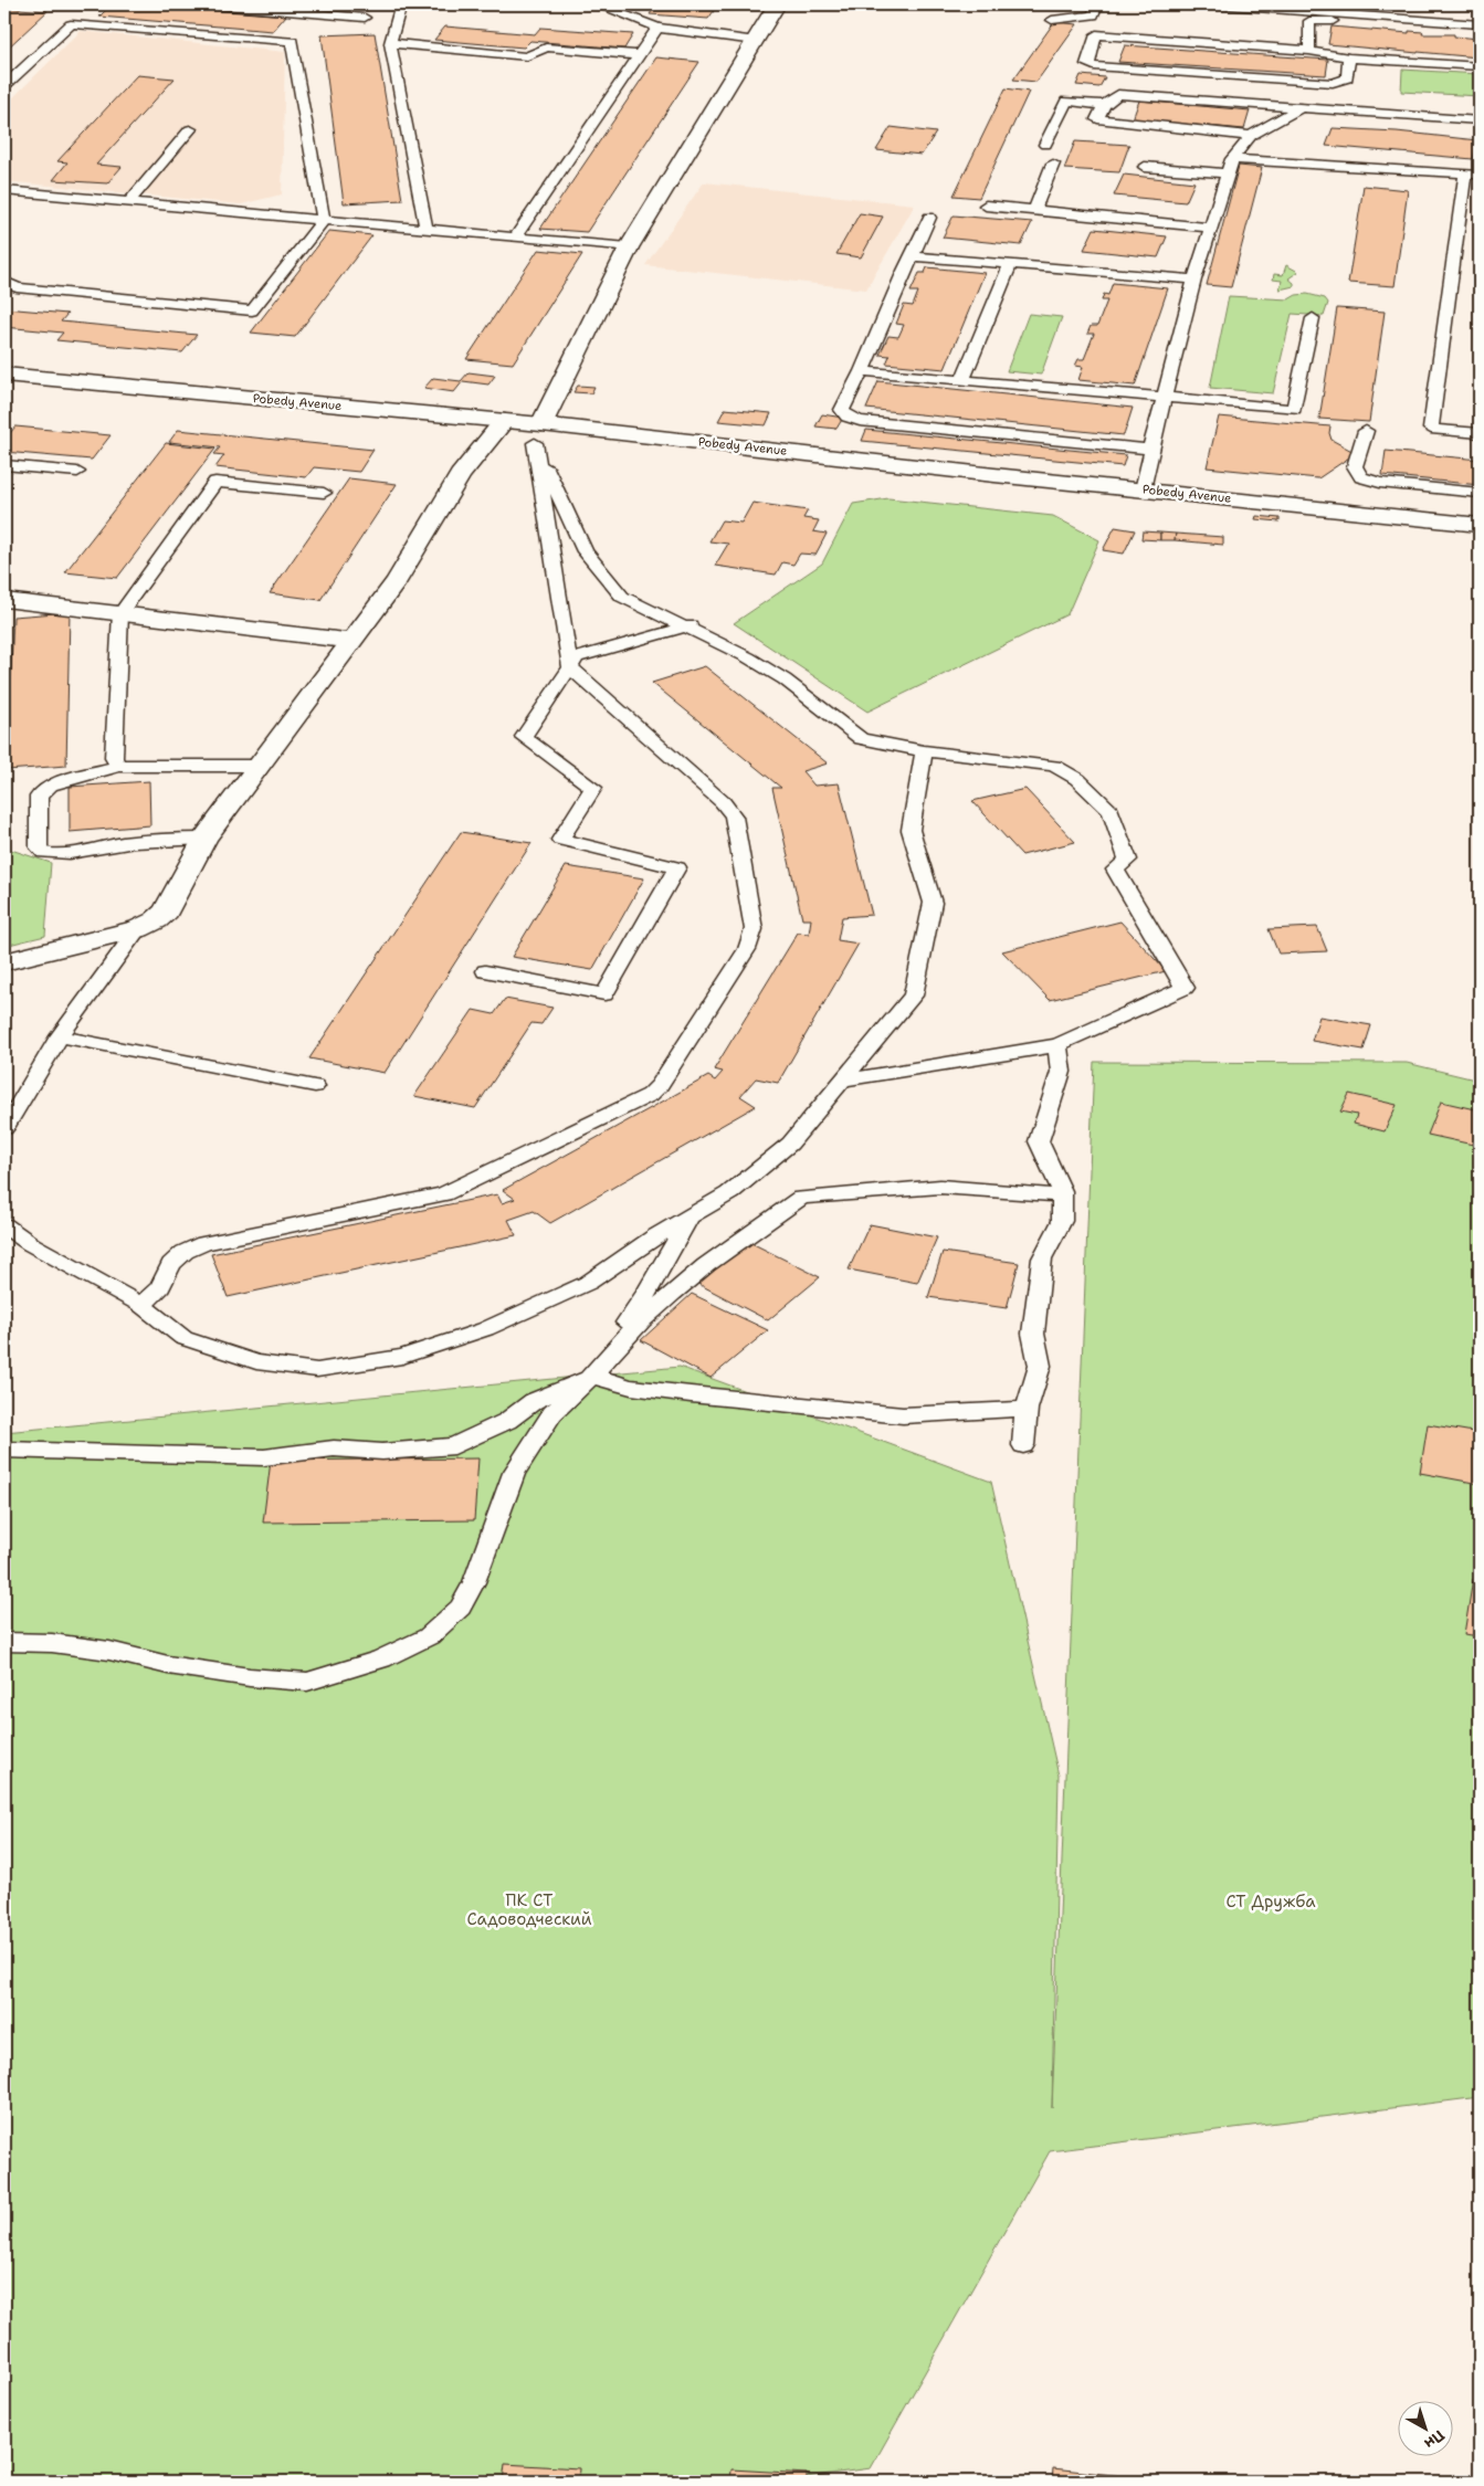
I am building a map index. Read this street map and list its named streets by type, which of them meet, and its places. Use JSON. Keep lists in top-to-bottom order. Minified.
{"streets":{"street":["Pobedy Avenue"]},"parks":["ПК СТ Садоводческий","СТ Дружба"],"north":"bottom right"}
